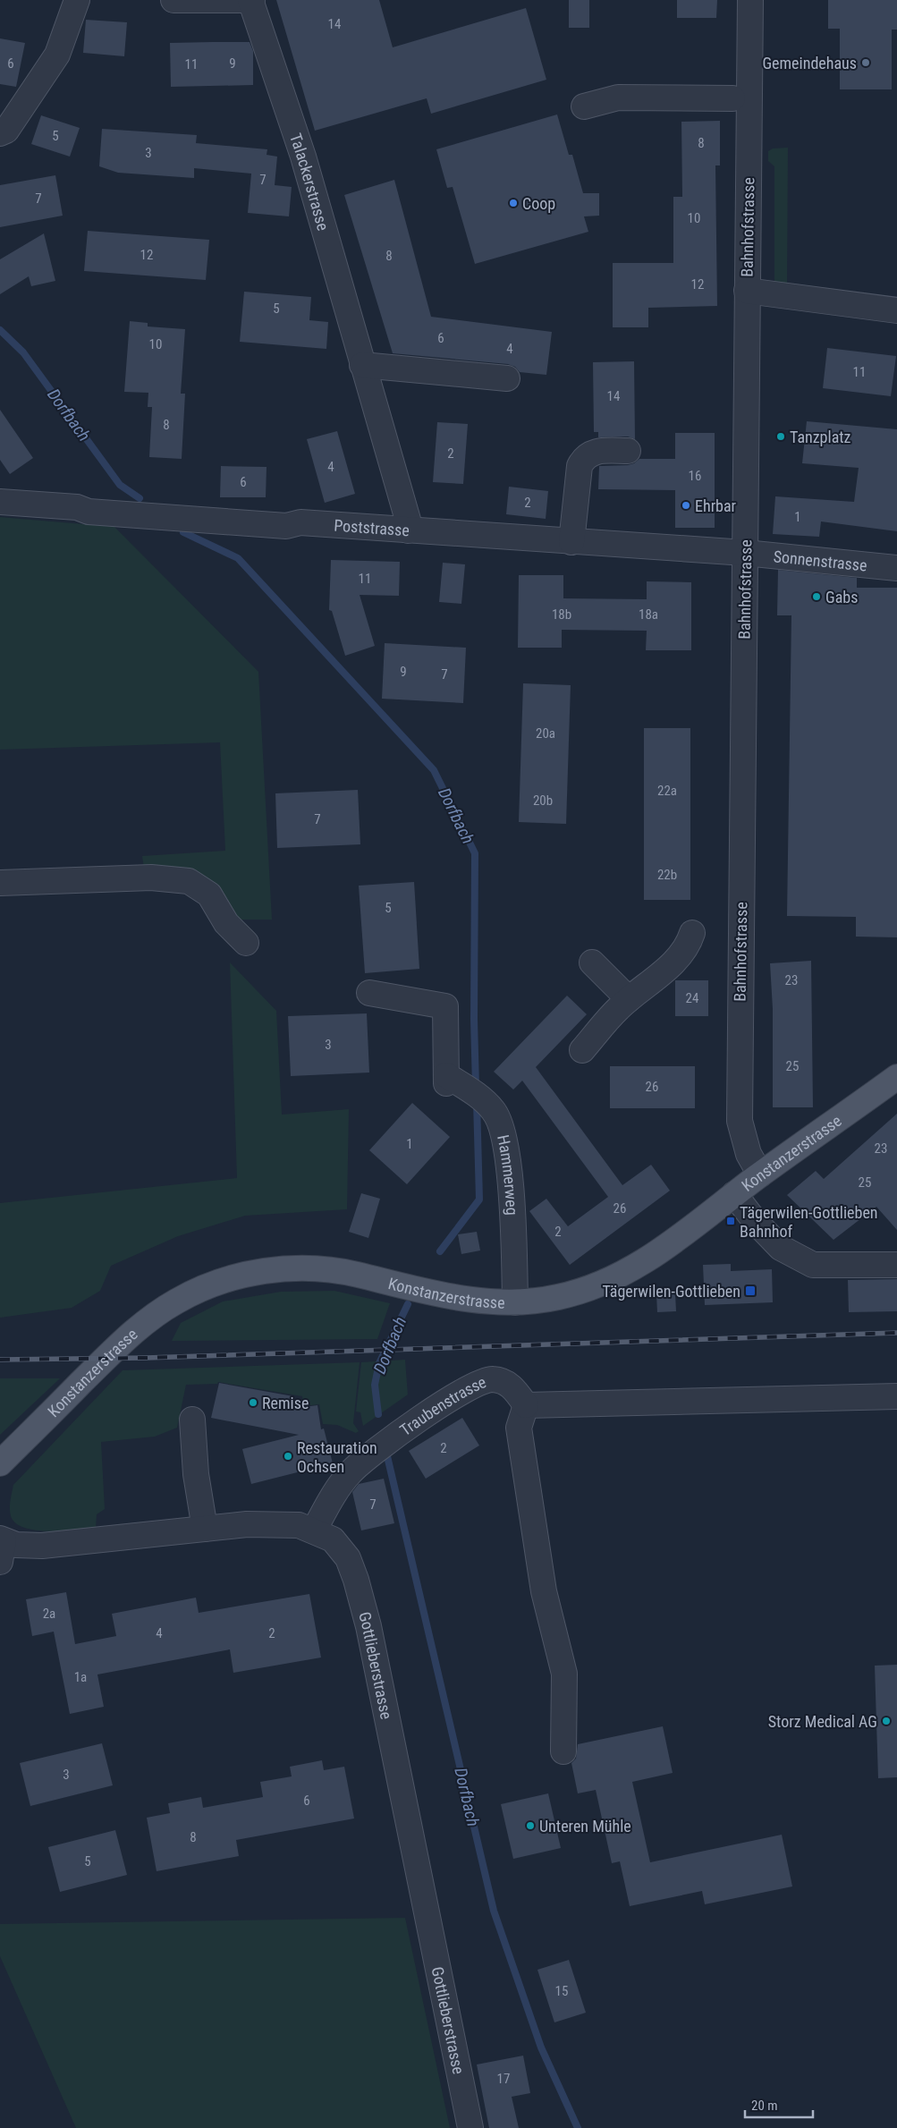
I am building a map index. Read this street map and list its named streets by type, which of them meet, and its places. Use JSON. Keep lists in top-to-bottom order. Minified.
{"streets":{"main road":["Konstanzerstrasse"],"street":["Talackerstrasse","Bahnhofstrasse","Poststrasse","Sonnenstrasse","Hammerweg","Traubenstrasse","Gottlieberstrasse"]},"crossings":[["Talackerstrasse","Poststrasse"],["Bahnhofstrasse","Poststrasse"],["Bahnhofstrasse","Sonnenstrasse"],["Bahnhofstrasse","Konstanzerstrasse"],["Poststrasse","Sonnenstrasse"],["Konstanzerstrasse","Hammerweg"],["Traubenstrasse","Gottlieberstrasse"]],"water":["Dorfbach"],"places":{"other":["Gemeindehaus","Coop","Tanzplatz","Ehrbar","Gabs","Remise","Restauration Ochsen","Storz Medical AG","Unteren Mühle"],"transit":["Tägerwilen-Gottlieben Bahnhof","Tägerwilen-Gottlieben"]},"house_numbers":["14","6","9","11","5","8","3","7","7","10","12","8","12","5","6","10","4","11","14","8","2","4","16","6","2","1","11","18b","18a","9","7","20a","22a","20b","7","22b","5","23","24","3","25","26","1","23","25","26","2","2","7","2a","4","2","1a","3","6","8","5","15","17"],"scale_bar":"20 m"}
